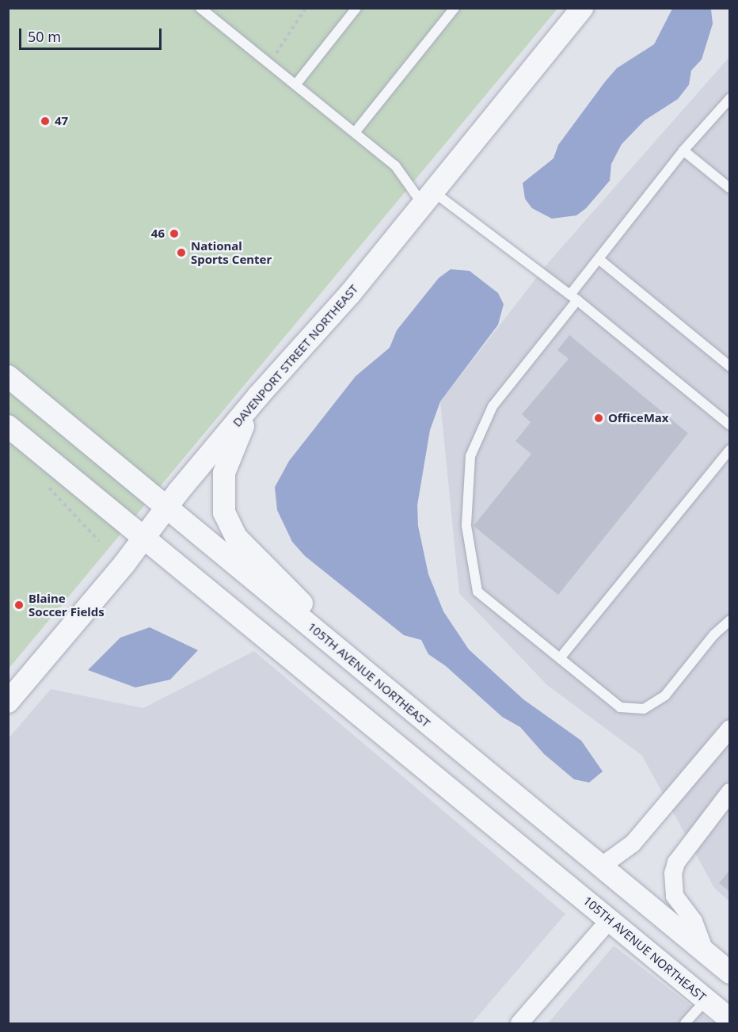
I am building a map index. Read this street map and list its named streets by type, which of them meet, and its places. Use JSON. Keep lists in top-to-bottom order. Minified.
{"streets":{"street":["DAVENPORT STREET NORTHEAST","105TH AVENUE NORTHEAST"]},"crossings":[["DAVENPORT STREET NORTHEAST","105TH AVENUE NORTHEAST"]],"places":["47","46","National Sports Center","OfficeMax","Blaine Soccer Fields"],"scale_bar":"50 m"}
